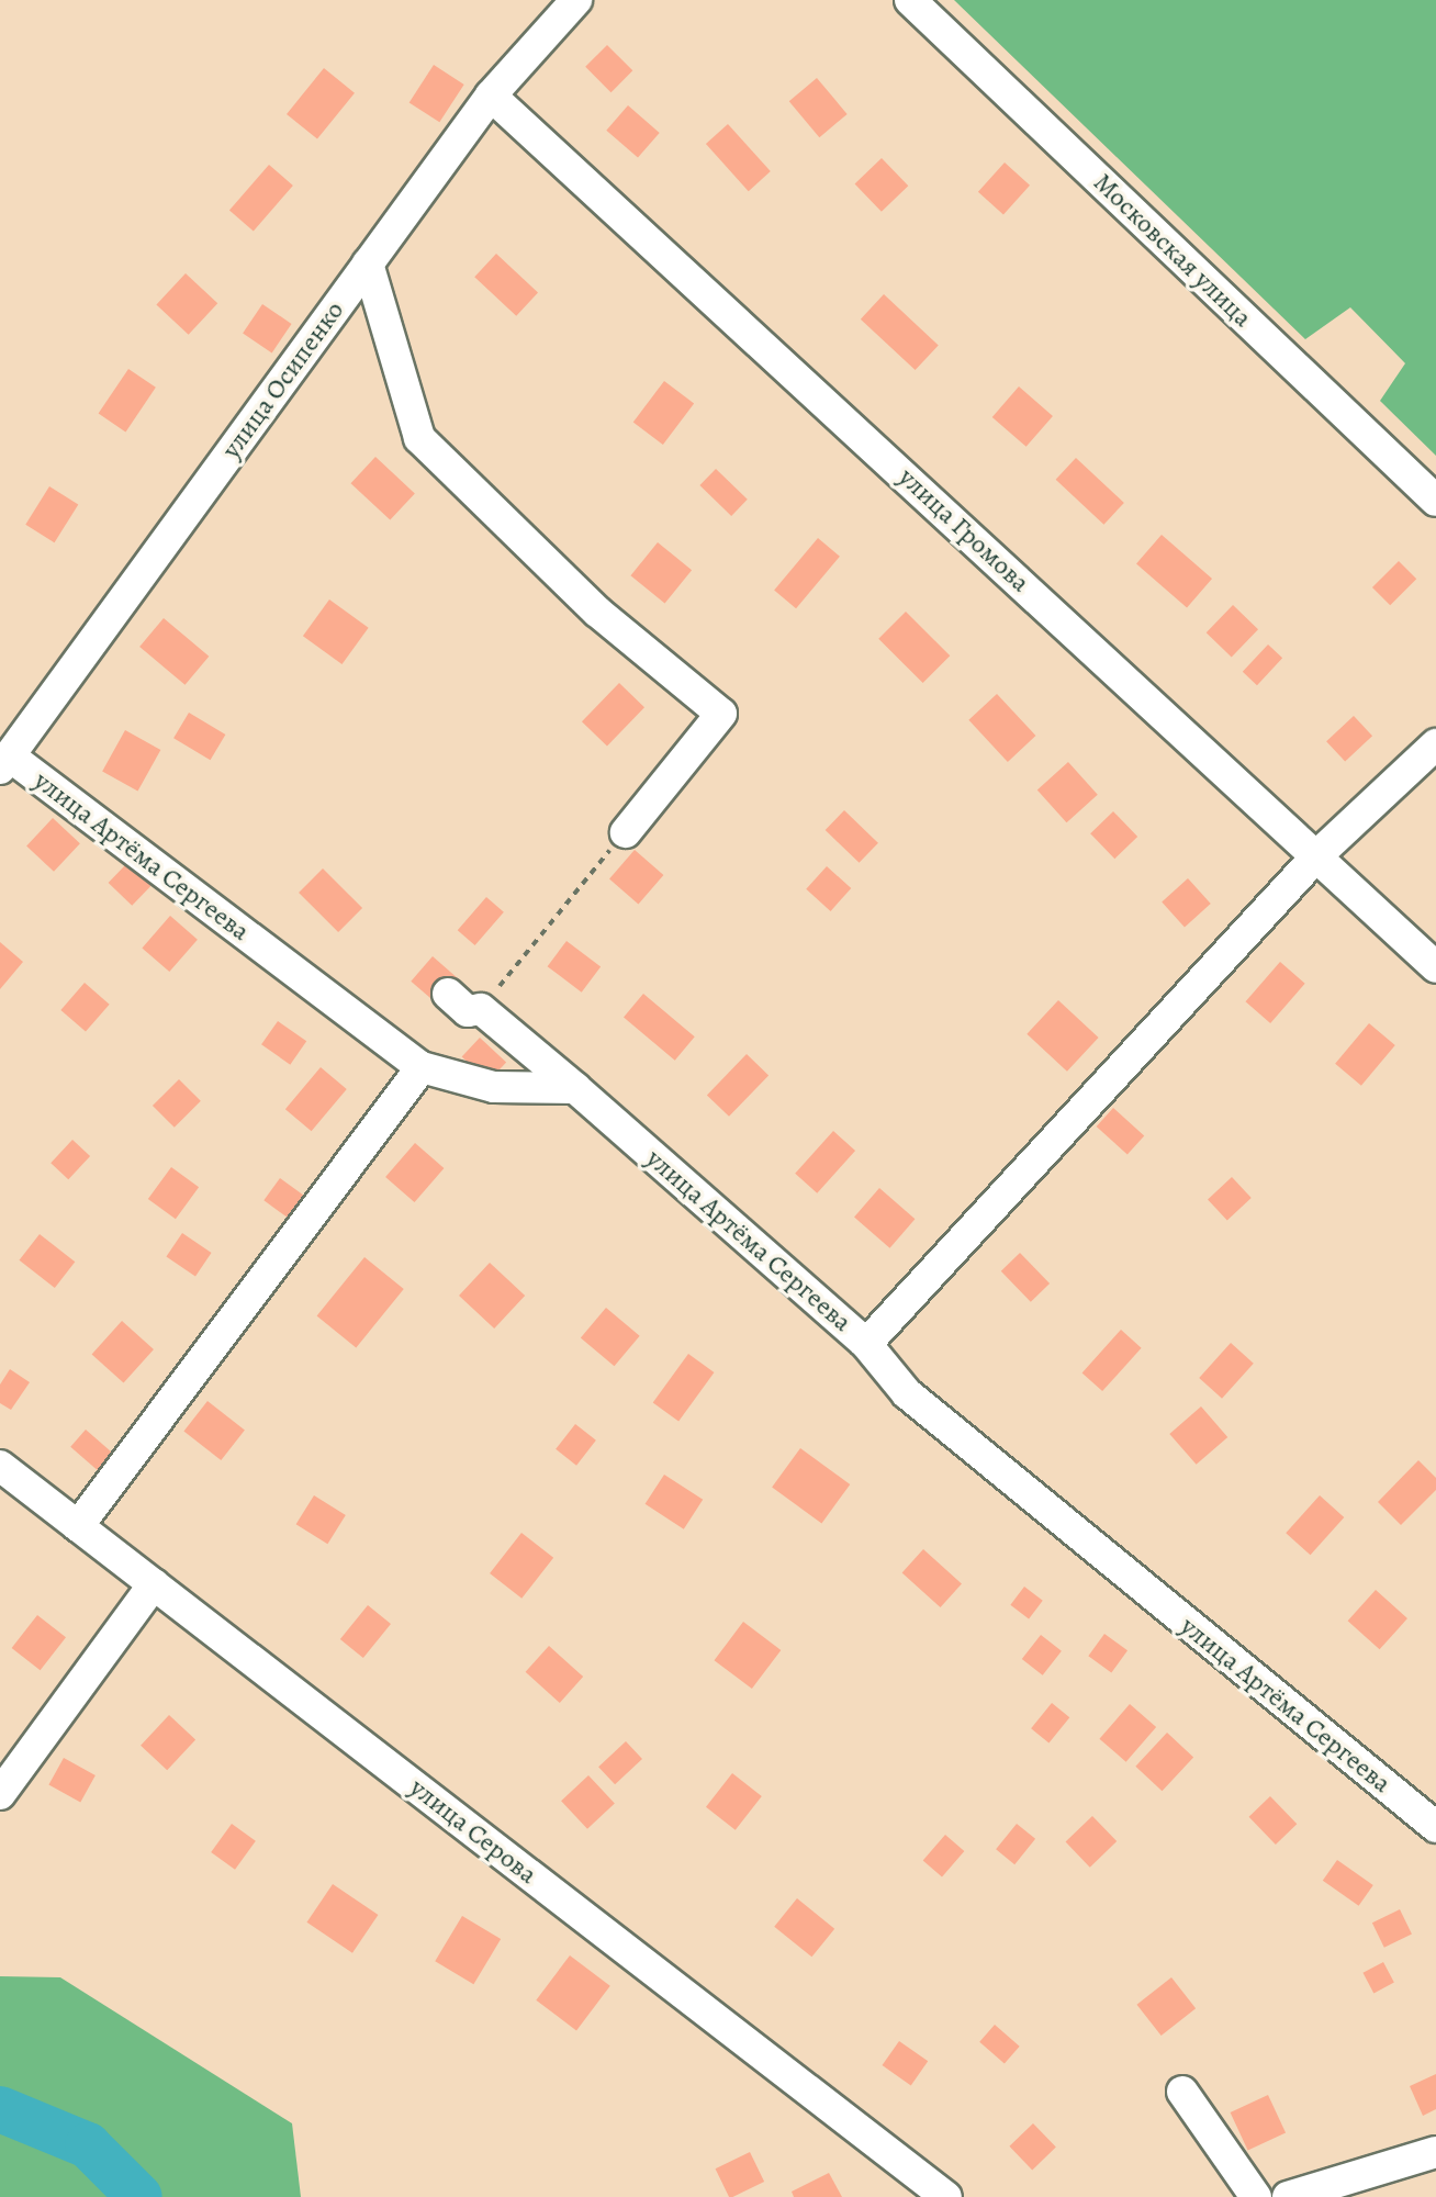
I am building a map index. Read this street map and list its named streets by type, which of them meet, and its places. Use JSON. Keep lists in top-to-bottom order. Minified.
{"streets":{"street":["Московская улица","улица Осипенко","улица Громова","улица Артёма Сергеева","улица Серова"]},"crossings":[["улица Осипенко","улица Громова"],["улица Осипенко","улица Артёма Сергеева"]]}
